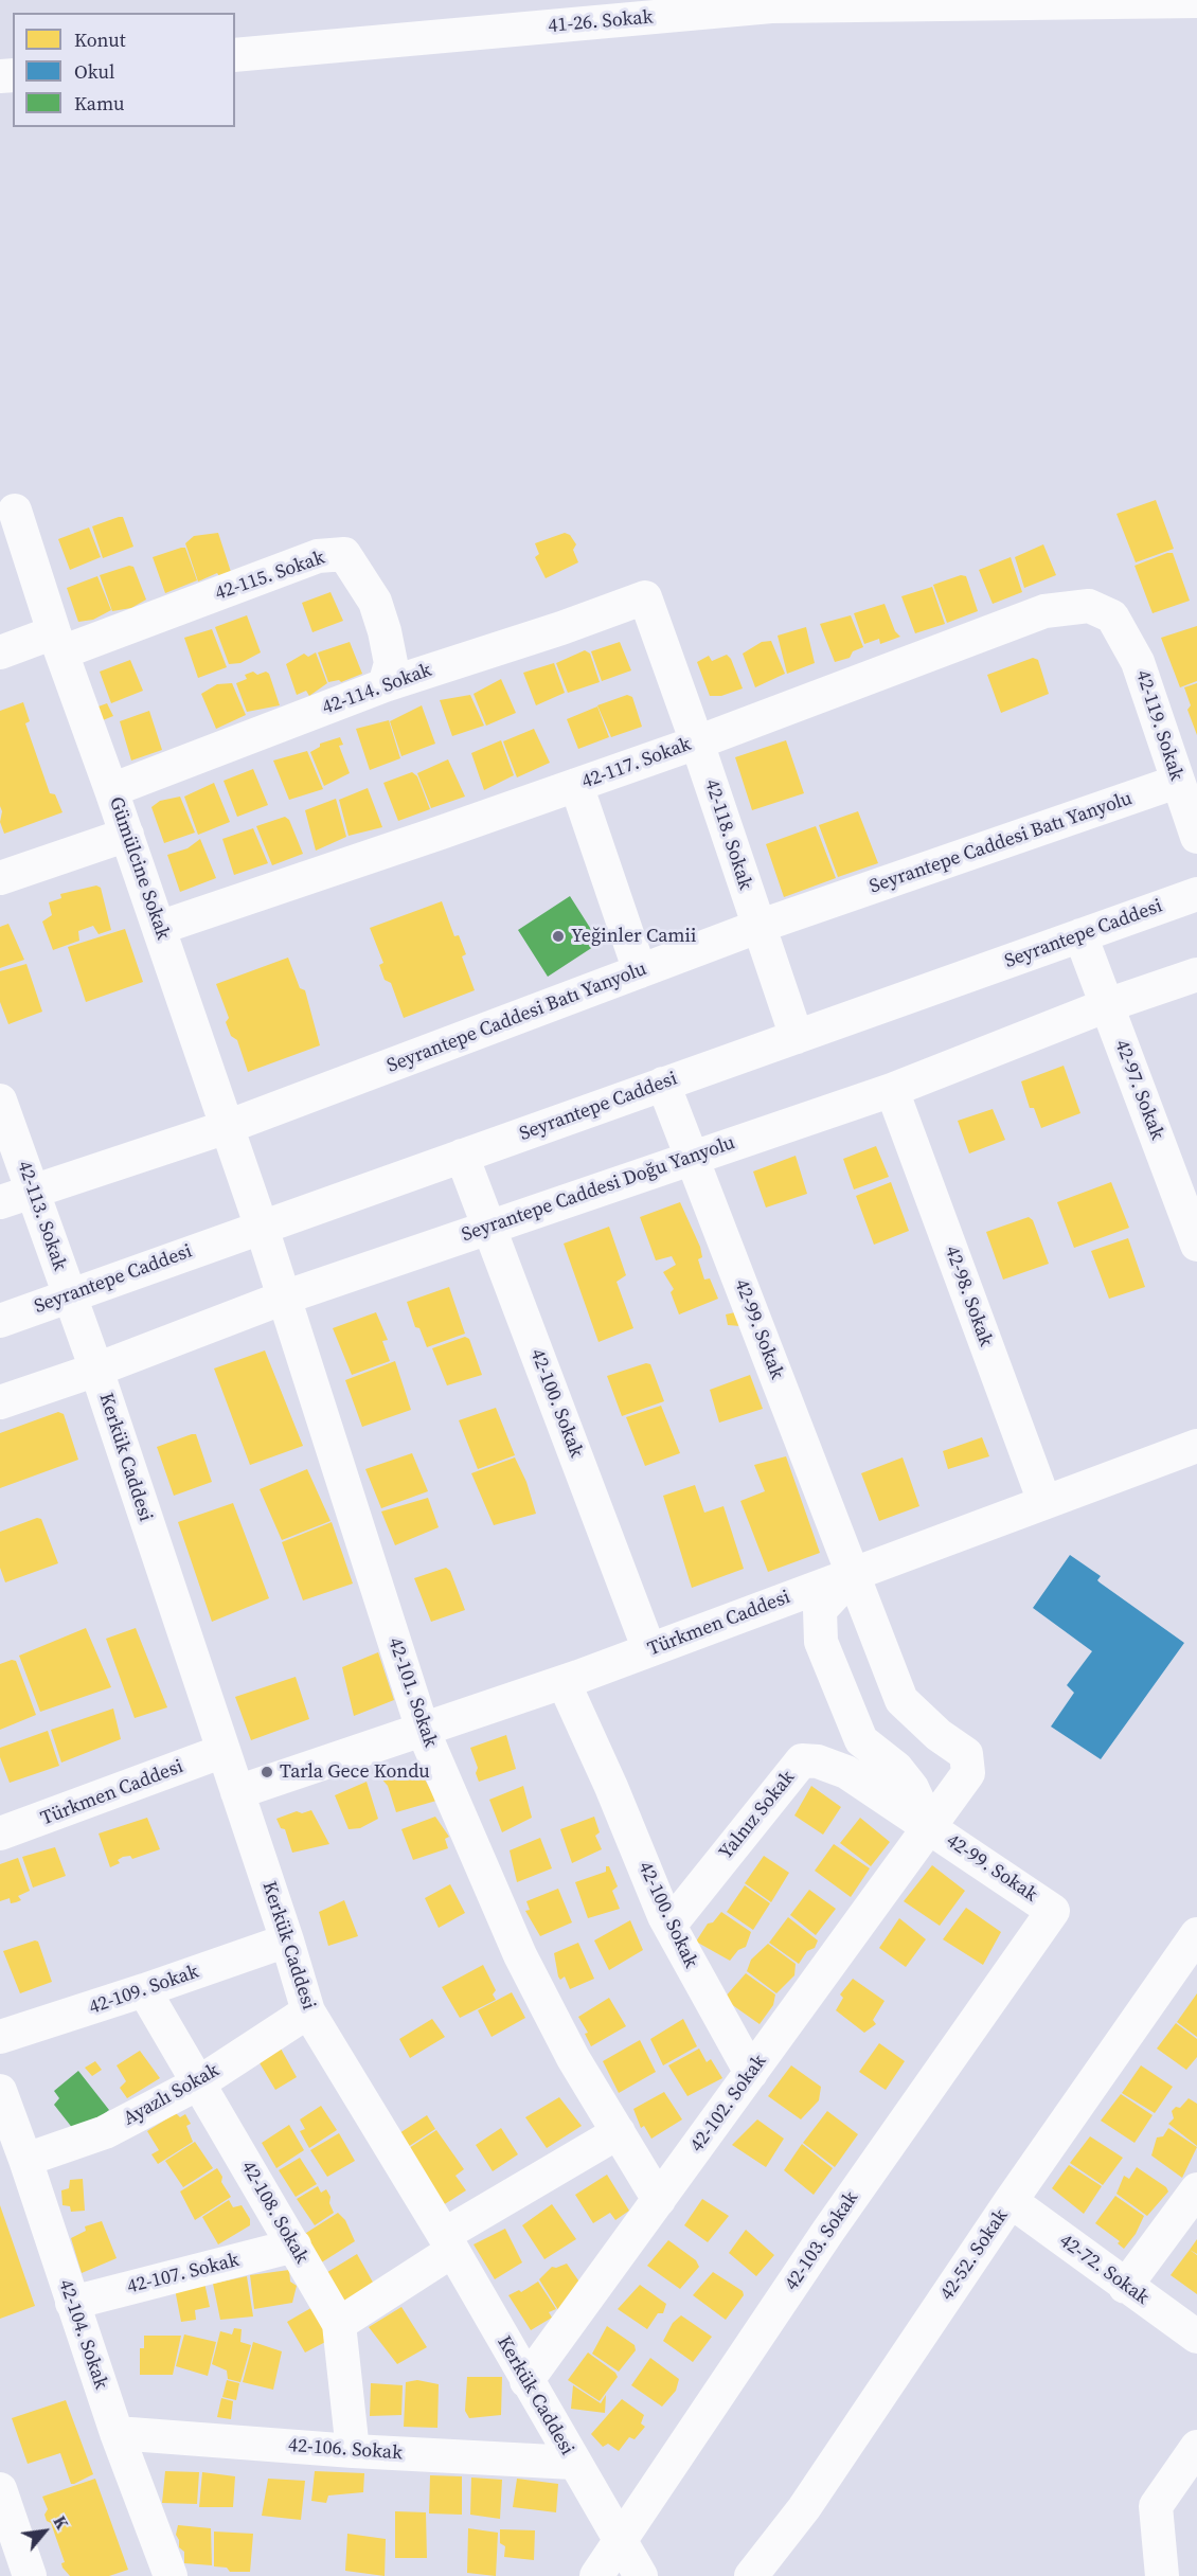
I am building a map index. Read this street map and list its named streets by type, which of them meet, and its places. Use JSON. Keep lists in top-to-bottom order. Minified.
{"streets":{"street":["41-26. Sokak","42-115. Sokak","42-114. Sokak","42-119. Sokak","42-117. Sokak","42-118. Sokak","Seyrantepe Caddesi Batı Yanyolu","Gümülcine Sokak","Seyrantepe Caddesi","42-97. Sokak","Seyrantepe Caddesi Doğu Yanyolu","42-113. Sokak","42-98. Sokak","42-99. Sokak","42-100. Sokak","Kerkük Caddesi","Türkmen Caddesi","42-101. Sokak","Yalnız Sokak","42-109. Sokak","Ayazlı Sokak","42-102. Sokak","42-108. Sokak","42-103. Sokak","42-52. Sokak","42-72. Sokak","42-107. Sokak","42-104. Sokak","42-106. Sokak"]},"crossings":[["42-115. Sokak","42-114. Sokak"],["42-115. Sokak","Gümülcine Sokak"],["42-114. Sokak","42-118. Sokak"],["42-114. Sokak","Gümülcine Sokak"],["42-119. Sokak","42-117. Sokak"],["42-119. Sokak","Seyrantepe Caddesi Batı Yanyolu"],["42-117. Sokak","42-118. Sokak"],["42-117. Sokak","Gümülcine Sokak"],["42-118. Sokak","Seyrantepe Caddesi Batı Yanyolu"],["42-118. Sokak","Seyrantepe Caddesi"],["Seyrantepe Caddesi Batı Yanyolu","Gümülcine Sokak"],["Seyrantepe Caddesi Batı Yanyolu","42-113. Sokak"],["Gümülcine Sokak","Seyrantepe Caddesi"],["Gümülcine Sokak","42-101. Sokak"],["Seyrantepe Caddesi","42-97. Sokak"],["Seyrantepe Caddesi","42-113. Sokak"],["Seyrantepe Caddesi","42-99. Sokak"],["Seyrantepe Caddesi","42-100. Sokak"],["Seyrantepe Caddesi","Kerkük Caddesi"],["Seyrantepe Caddesi","42-101. Sokak"],["42-97. Sokak","Seyrantepe Caddesi Doğu Yanyolu"],["Seyrantepe Caddesi Doğu Yanyolu","42-98. Sokak"],["Seyrantepe Caddesi Doğu Yanyolu","42-99. Sokak"],["Seyrantepe Caddesi Doğu Yanyolu","42-100. Sokak"],["Seyrantepe Caddesi Doğu Yanyolu","Kerkük Caddesi"],["Seyrantepe Caddesi Doğu Yanyolu","42-101. Sokak"],["42-113. Sokak","Kerkük Caddesi"],["42-98. Sokak","Türkmen Caddesi"],["42-99. Sokak","Türkmen Caddesi"],["42-99. Sokak","Yalnız Sokak"],["42-99. Sokak","42-102. Sokak"],["42-99. Sokak","42-103. Sokak"],["42-100. Sokak","Türkmen Caddesi"],["42-100. Sokak","Yalnız Sokak"],["42-100. Sokak","42-102. Sokak"],["Kerkük Caddesi","Türkmen Caddesi"],["Kerkük Caddesi","42-109. Sokak"],["Kerkük Caddesi","Ayazlı Sokak"],["Kerkük Caddesi","42-102. Sokak"],["Kerkük Caddesi","42-103. Sokak"],["Kerkük Caddesi","42-106. Sokak"],["Türkmen Caddesi","42-101. Sokak"],["42-101. Sokak","42-102. Sokak"],["Yalnız Sokak","42-102. Sokak"],["42-109. Sokak","42-108. Sokak"],["Ayazlı Sokak","42-108. Sokak"],["Ayazlı Sokak","42-104. Sokak"],["42-108. Sokak","42-107. Sokak"],["42-108. Sokak","42-106. Sokak"],["42-52. Sokak","42-72. Sokak"],["42-107. Sokak","42-104. Sokak"],["42-104. Sokak","42-106. Sokak"]],"places":["Yeğinler Camii","Tarla Gece Kondu"],"legend":["Konut","Okul","Kamu"],"north":"top right"}
